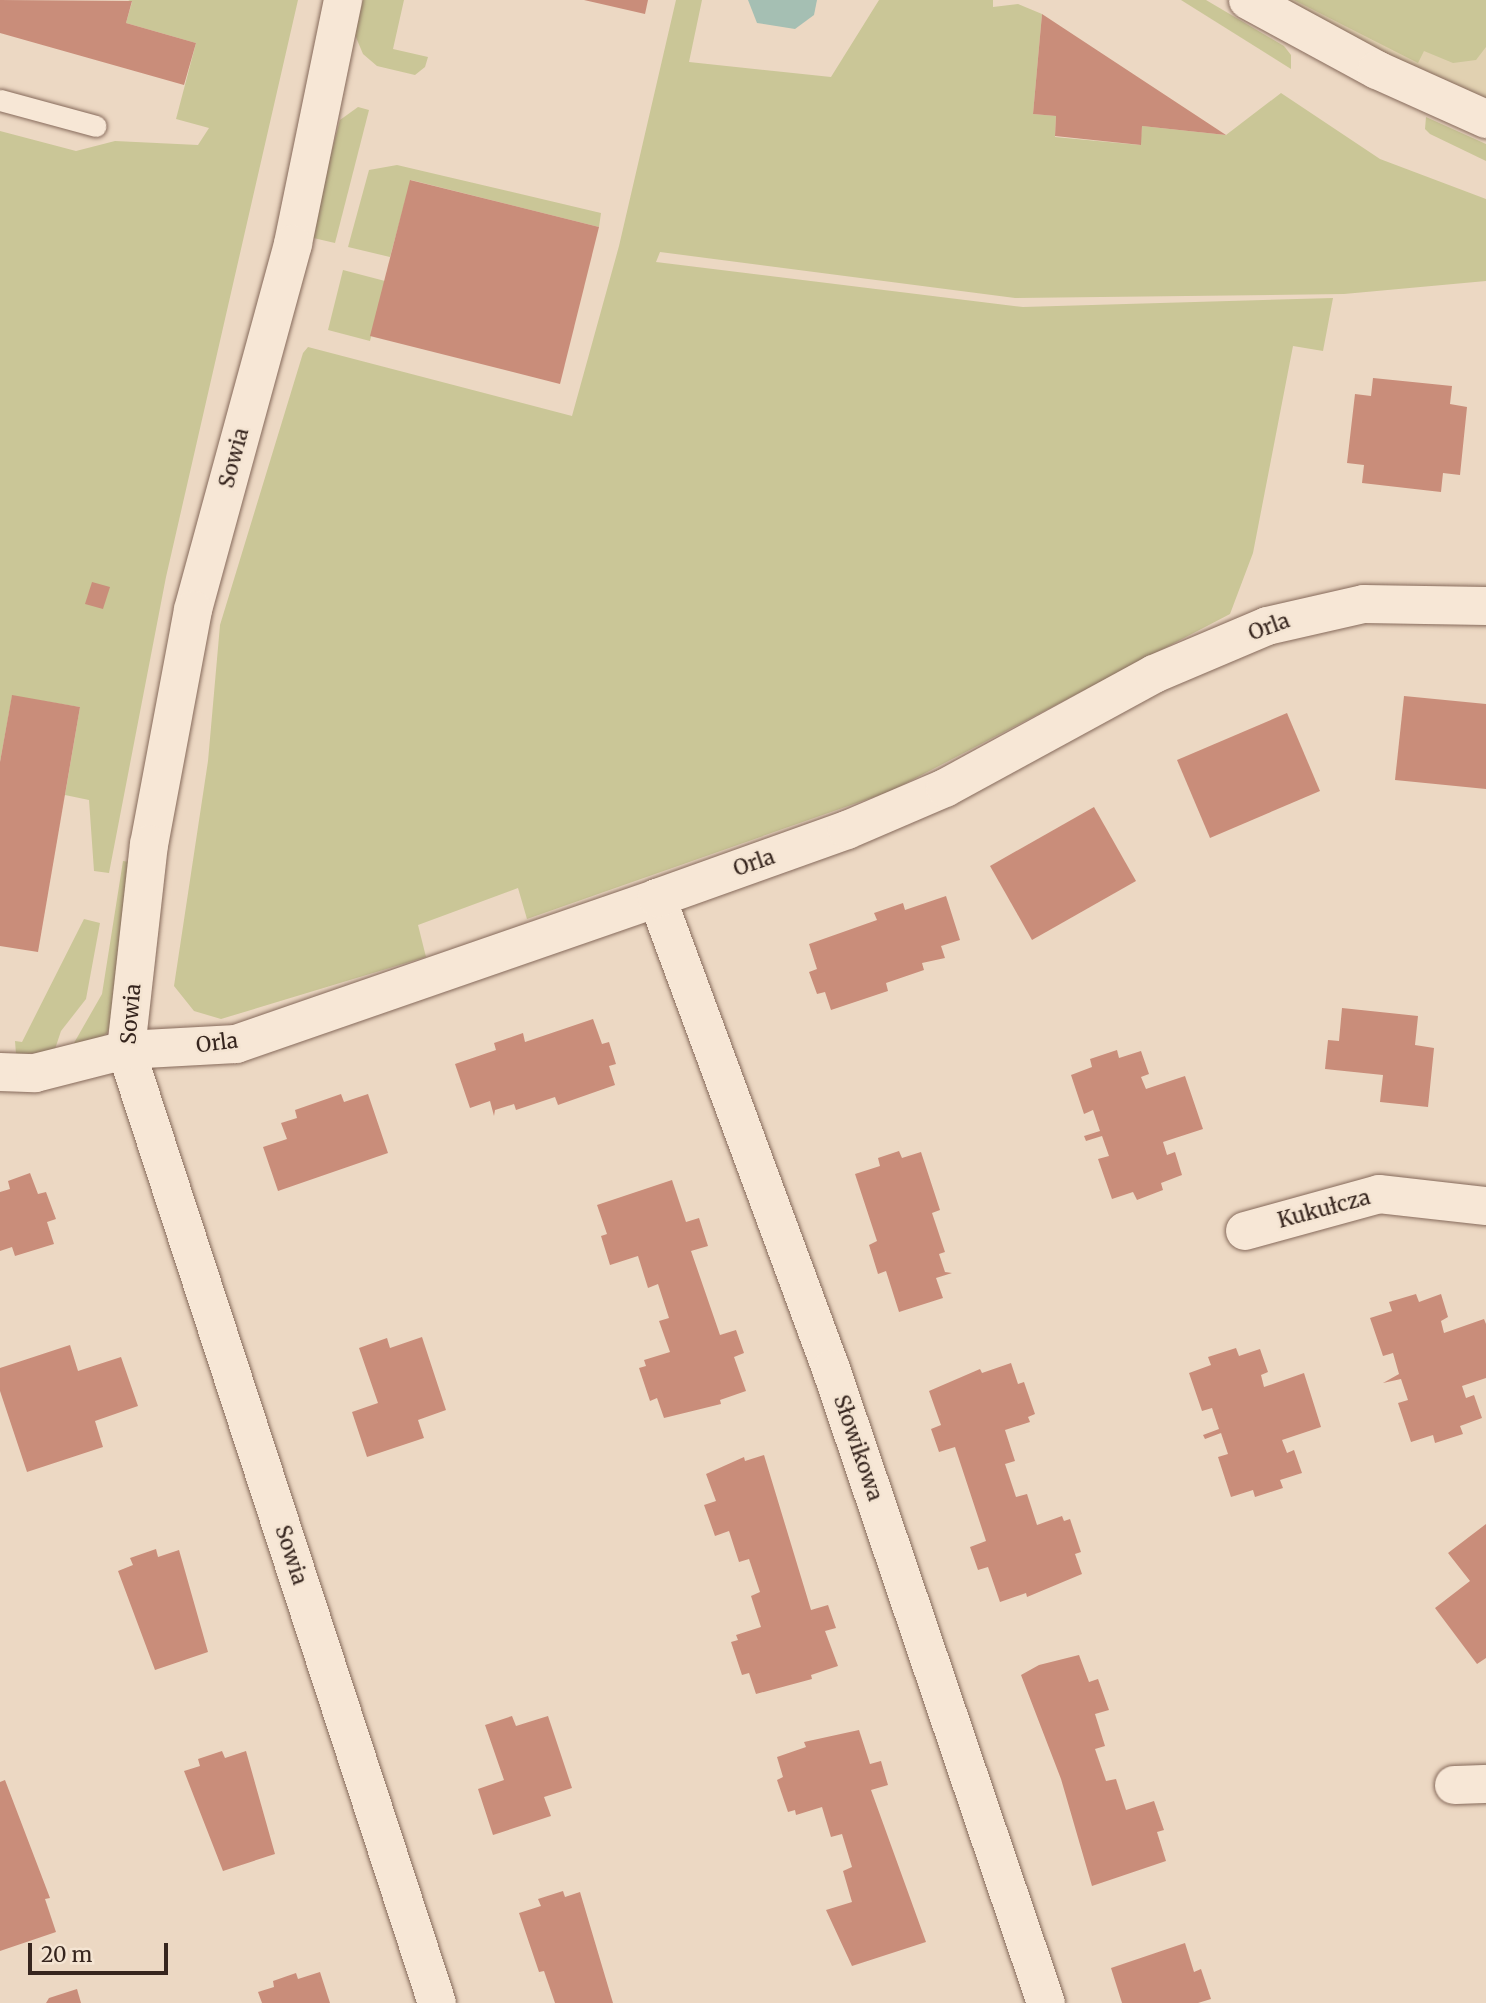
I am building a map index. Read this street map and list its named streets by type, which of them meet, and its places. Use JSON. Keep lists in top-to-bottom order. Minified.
{"streets":{"street":["Sowia","Orla","Kukułcza","Słowikowa"]},"crossings":[["Sowia","Orla"],["Orla","Słowikowa"]],"scale_bar":"20 m"}
